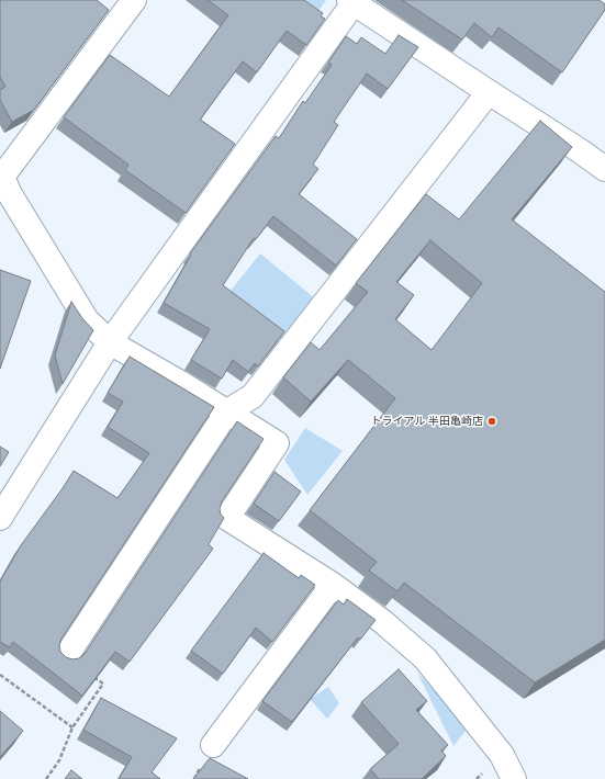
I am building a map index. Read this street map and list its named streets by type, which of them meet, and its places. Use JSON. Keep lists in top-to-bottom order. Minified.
{"places":["トライアル 半田亀崎店"]}
